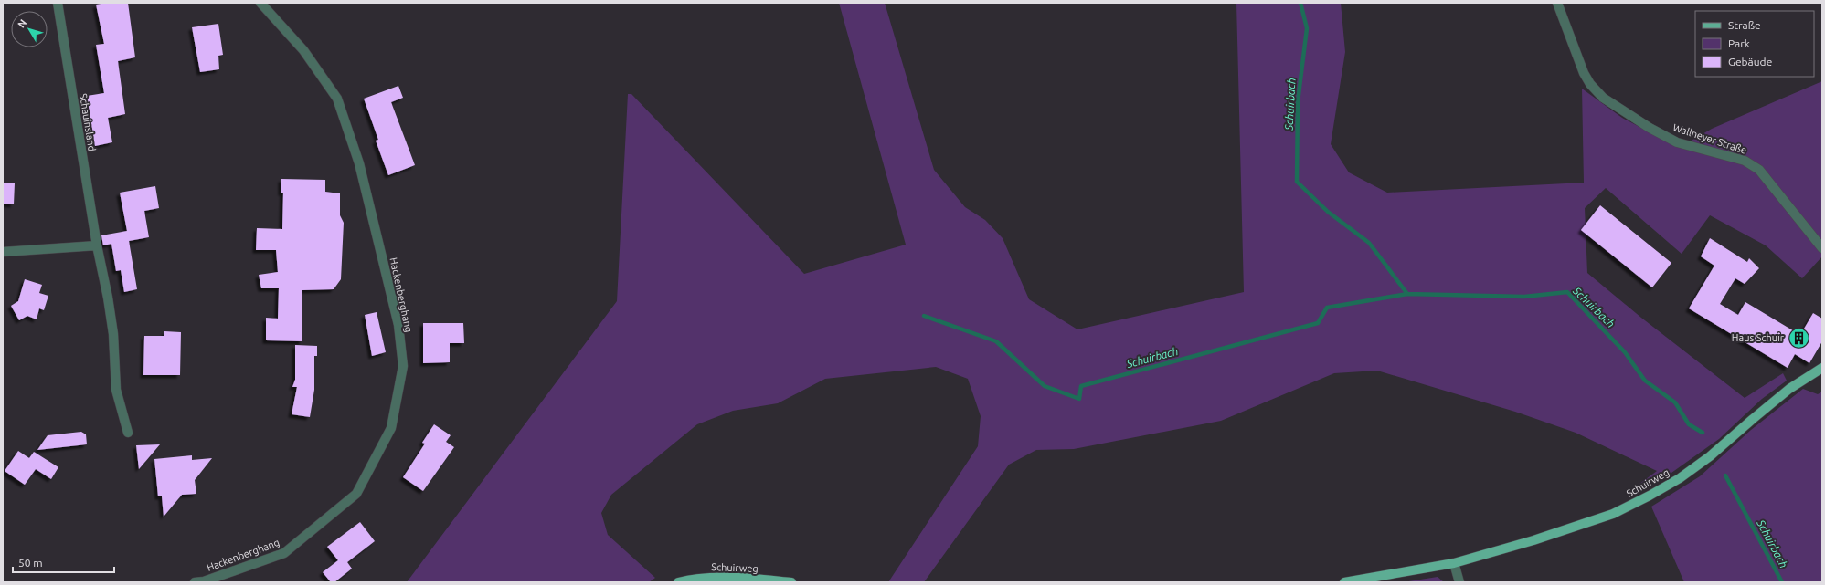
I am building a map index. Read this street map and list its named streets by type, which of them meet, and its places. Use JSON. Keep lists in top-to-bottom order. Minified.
{"streets":{"main road":["Schuirweg"],"street":["Schauinsland","Wallneyer Straße","Hackenberghang"]},"water":["Schuirbach"],"places":{"building":["Haus Schuir"]},"legend":["Straße","Park","Gebäude"],"scale_bar":"50 m","north":"top left"}
